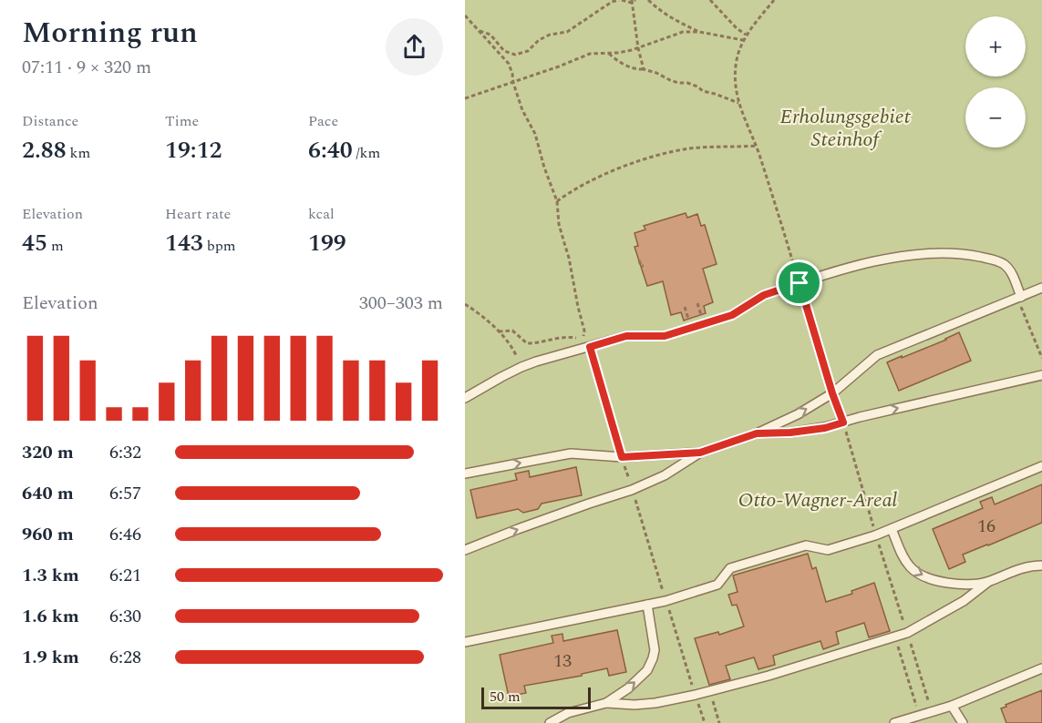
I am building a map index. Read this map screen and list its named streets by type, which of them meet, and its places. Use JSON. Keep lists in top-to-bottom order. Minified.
{"parks":["Erholungsgebiet Steinhof","Otto-Wagner-Areal"],"house_numbers":["16","13"],"scale_bar":"50 m","page":{"heading":["Morning run","07:11 · 9 × 320 m"],"map_buttons":["+","−"],"stats":[["Distance","2.88 km"],["Time","19:12"],["Pace","6:40 /km"],["Elevation","45 m"],["Heart rate","143 bpm"],["kcal","199"]],"chart":["Elevation","300–303 m"],"list":[{"name":"320 m","note":"6:32"},{"name":"640 m","note":"6:57"},{"name":"960 m","note":"6:46"},{"name":"1.3 km","note":"6:21"},{"name":"1.6 km","note":"6:30"},{"name":"1.9 km","note":"6:28"}],"scale":"50 m"}}
